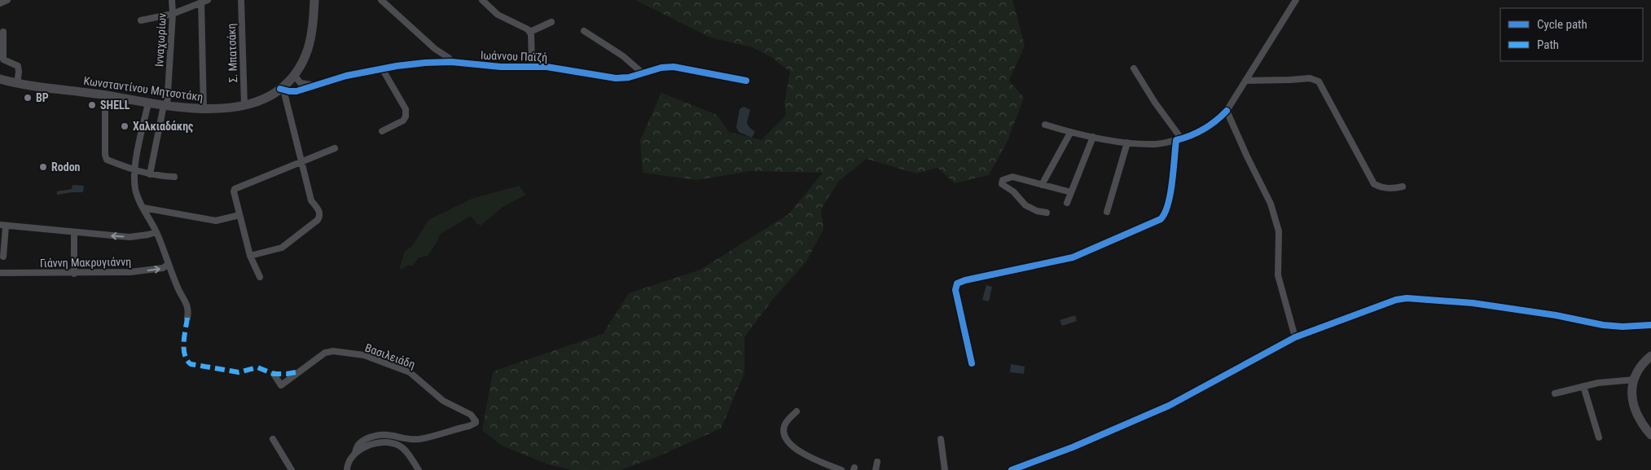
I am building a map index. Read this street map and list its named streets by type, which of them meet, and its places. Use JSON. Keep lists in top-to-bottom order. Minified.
{"streets":{"main road":["Κωνσταντίνου Μητσοτάκη"],"street":["Ινναχωρίων","Σ. Μπατσάκη","Ιωάννου Παϊζή","Γιάννη Μακρυγιάννη","Βασιλειάδη"]},"crossings":[["Ινναχωρίων","Κωνσταντίνου Μητσοτάκη"],["Σ. Μπατσάκη","Κωνσταντίνου Μητσοτάκη"],["Ιωάννου Παϊζή","Κωνσταντίνου Μητσοτάκη"]],"places":["BP","SHELL","Χαλκιαδάκης","Rodon"],"legend":["Cycle path","Path"]}
